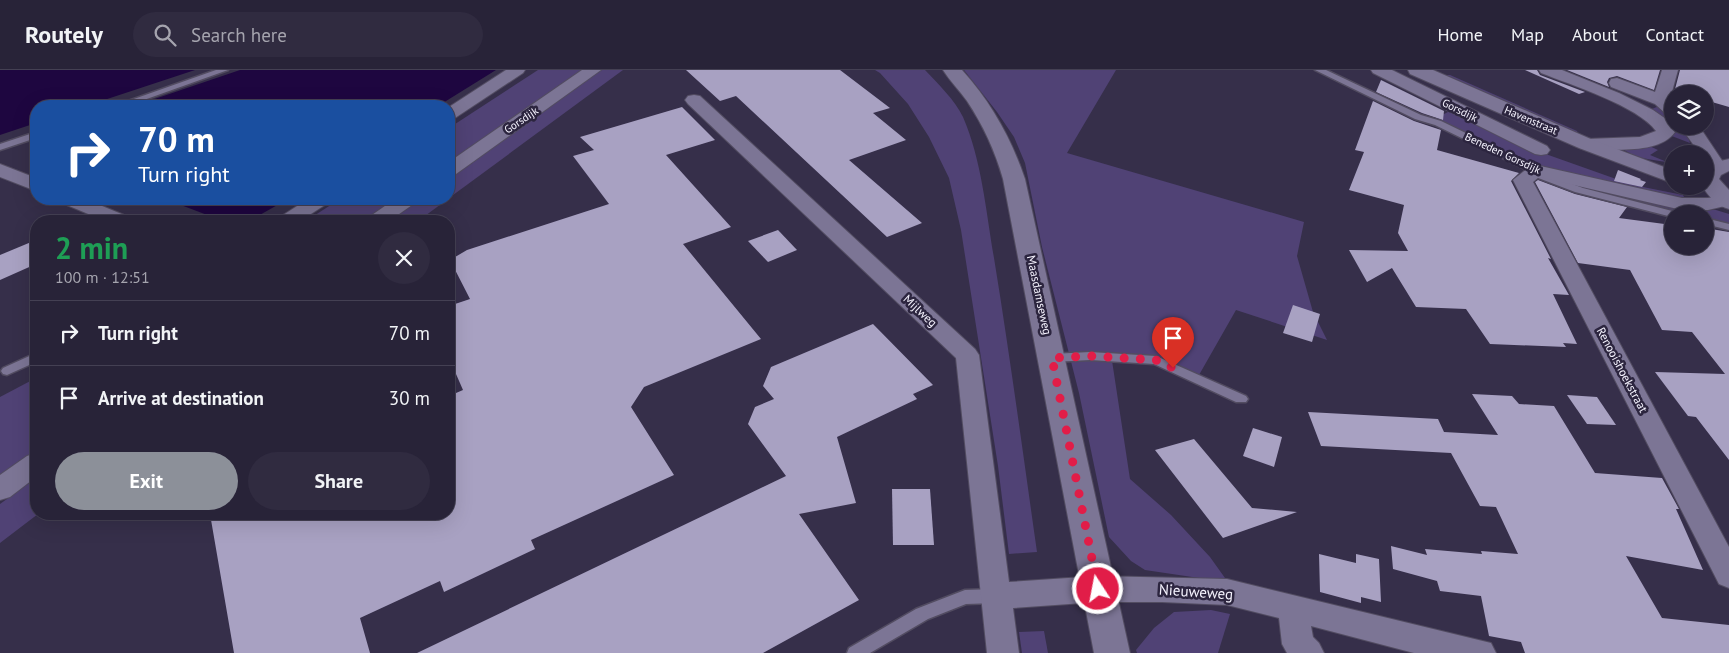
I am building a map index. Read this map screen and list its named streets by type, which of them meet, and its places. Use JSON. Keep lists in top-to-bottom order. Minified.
{"streets":{"street":["Gorsdijk","Havenstraat","Beneden Gorsdijk","Maasdamseweg","Mijlweg","Renooishoekstraat","Nieuweweg"]},"crossings":[["Gorsdijk","Havenstraat"],["Gorsdijk","Beneden Gorsdijk"],["Gorsdijk","Renooishoekstraat"],["Beneden Gorsdijk","Renooishoekstraat"],["Maasdamseweg","Nieuweweg"]],"page":{"header":"Routely","search":"Search here","nav":["Home","Map","About","Contact"],"map_buttons":["+","−"],"turn":["70 m","Turn right"],"heading":["2 min","100 m · 12:51"],"list":[{"name":"Turn right","value":"70 m"},{"name":"Arrive at destination","value":"30 m"}],"buttons":["Exit","Share"]}}
